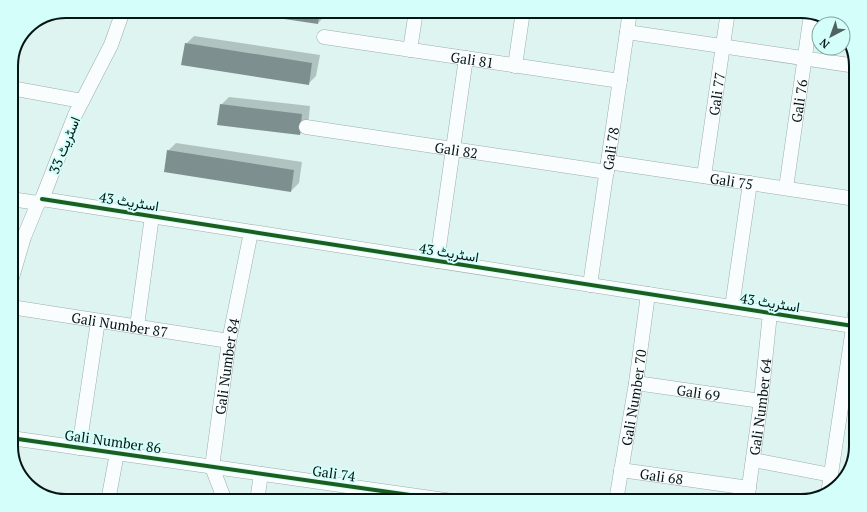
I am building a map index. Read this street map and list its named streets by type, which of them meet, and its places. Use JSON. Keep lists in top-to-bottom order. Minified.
{"streets":{"street":["Gali 81","Gali 77","Gali 76","اسٹریٹ 33","Gali 78","Gali 82","Gali 75","اسٹریٹ 43","Gali Number 87","Gali Number 84","Gali 69","Gali Number 70","Gali Number 64","Gali Number 86","Gali 74","Gali 68"]},"crossings":[["Gali 81","Gali 78"],["Gali 77","Gali 75"],["Gali 76","Gali 75"],["اسٹریٹ 33","اسٹریٹ 43"],["Gali 78","Gali 82"],["Gali 78","Gali 75"],["Gali 78","اسٹریٹ 43"],["Gali 82","Gali 75"],["اسٹریٹ 43","Gali Number 84"],["اسٹریٹ 43","Gali Number 70"],["اسٹریٹ 43","Gali Number 64"],["Gali Number 87","Gali Number 84"],["Gali Number 84","Gali Number 86"],["Gali Number 84","Gali 74"],["Gali 69","Gali Number 70"],["Gali 69","Gali Number 64"],["Gali Number 70","Gali 68"],["Gali Number 86","Gali 74"]],"north":"bottom left"}
